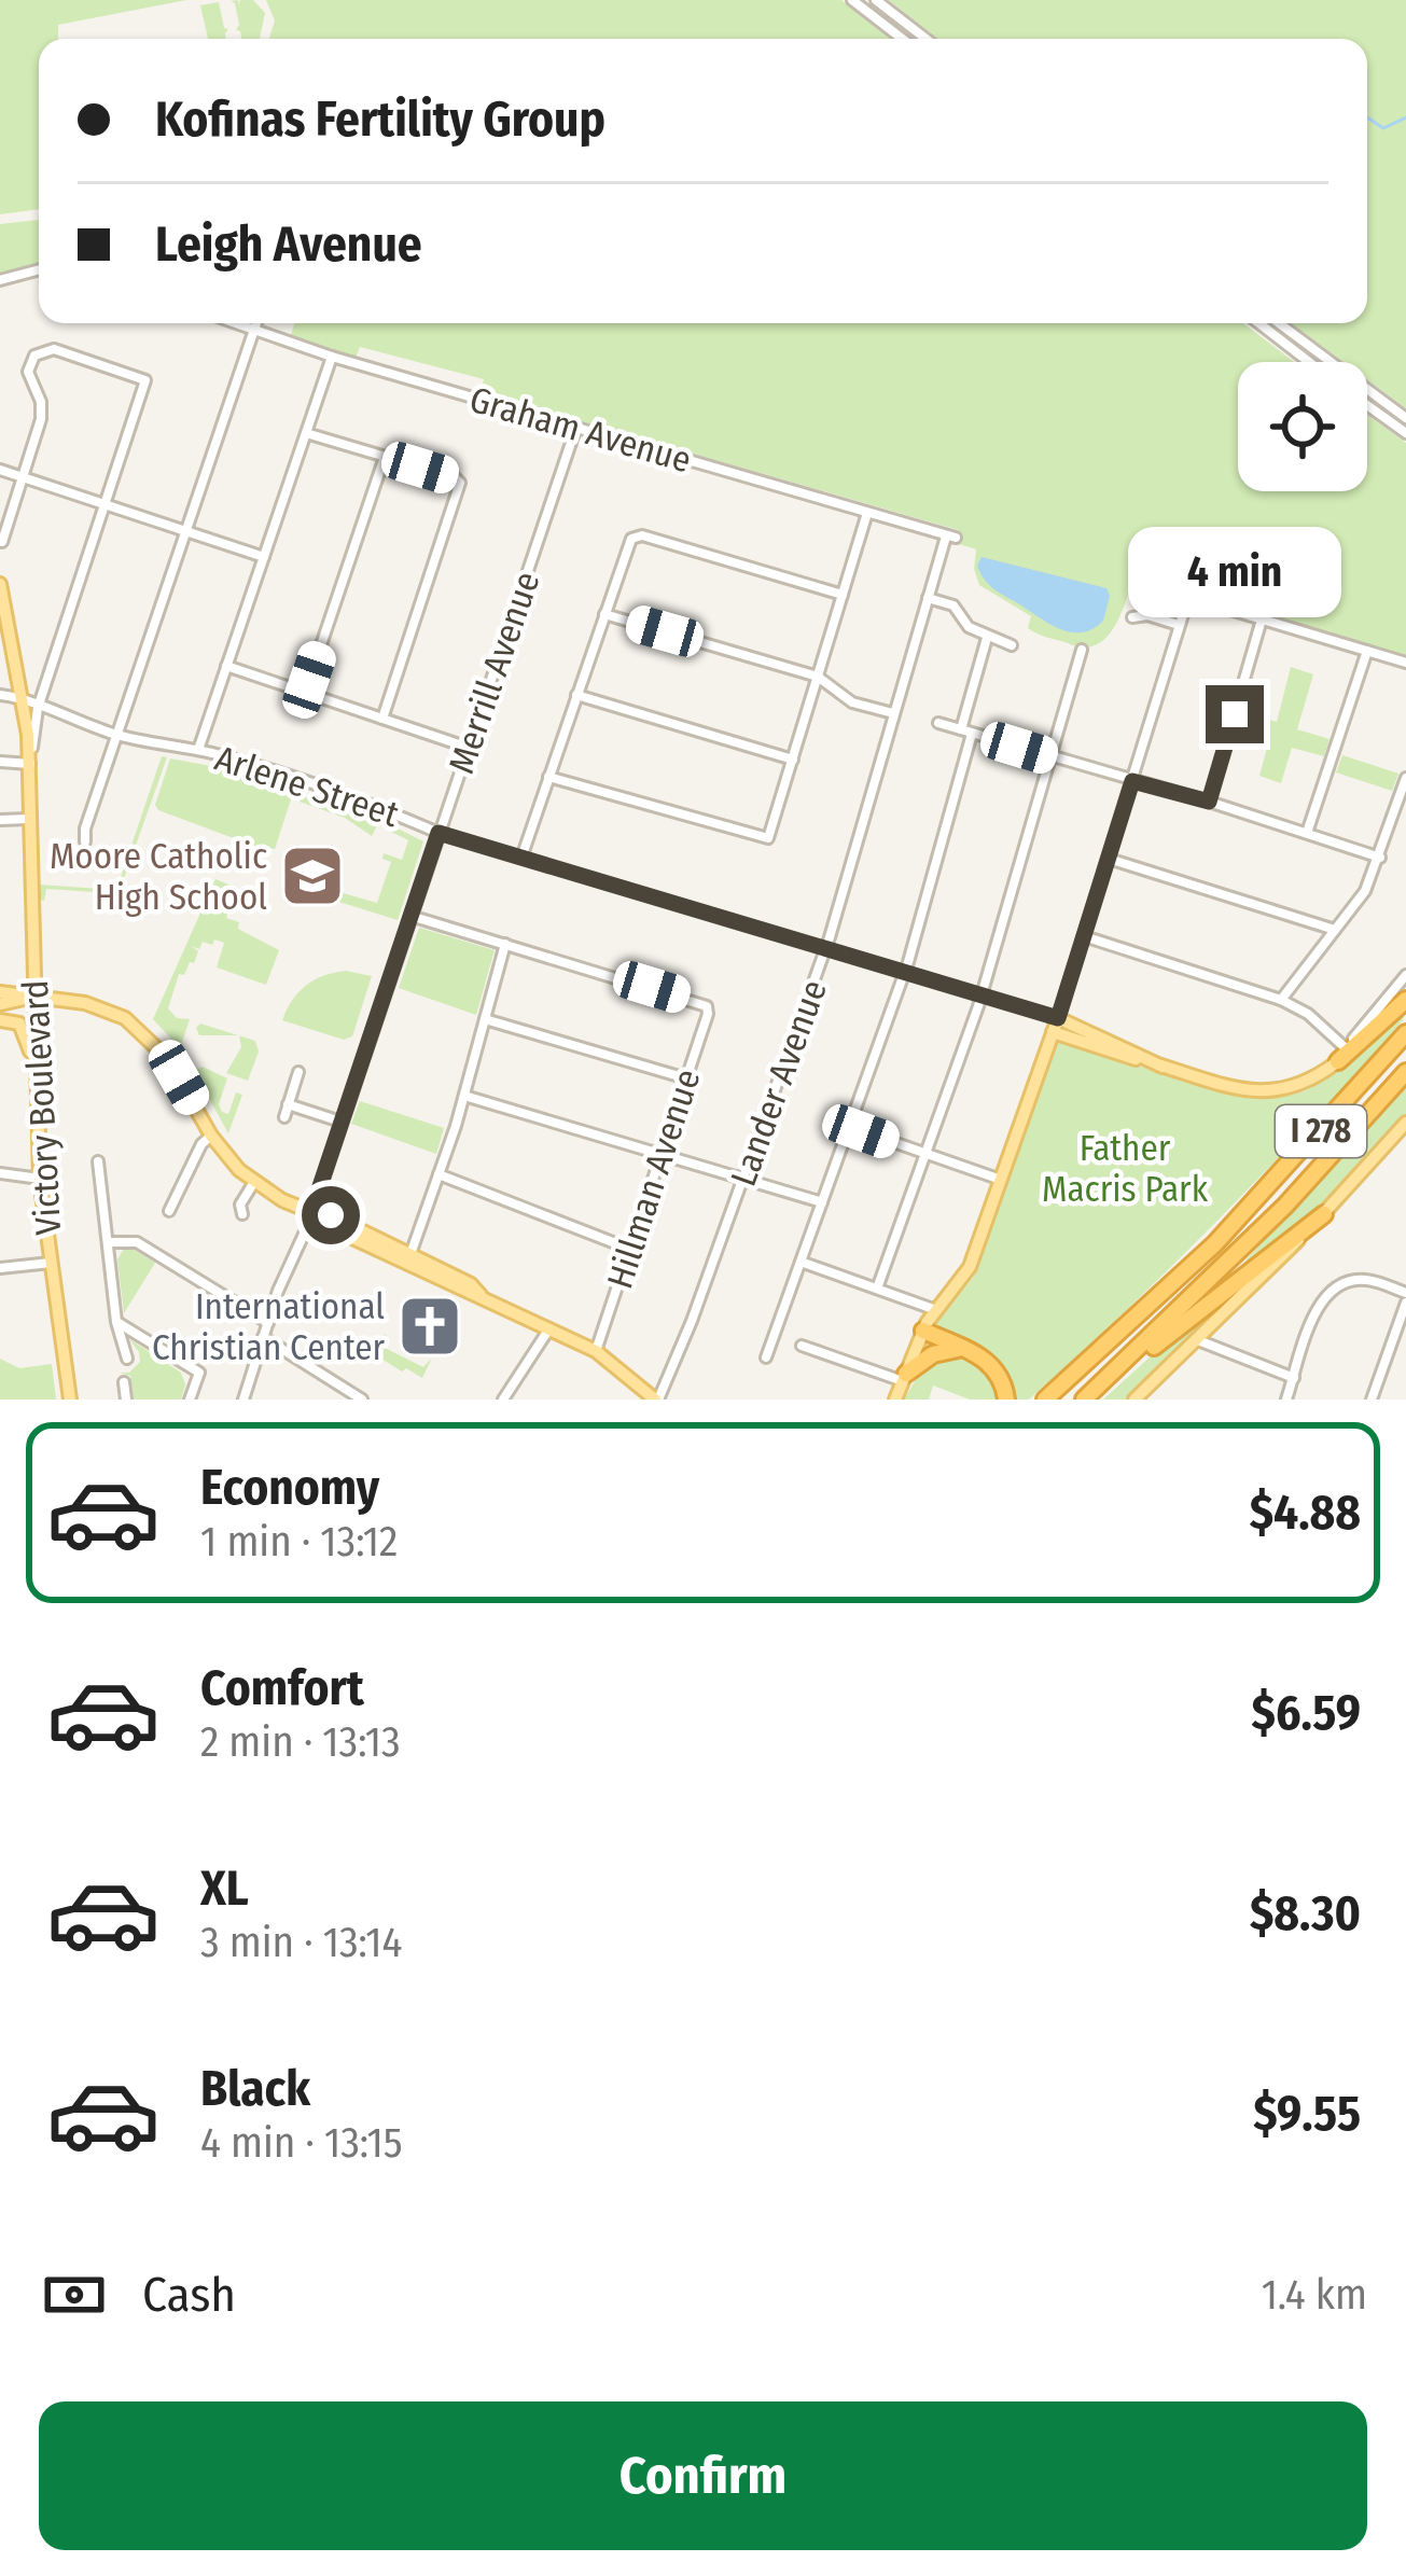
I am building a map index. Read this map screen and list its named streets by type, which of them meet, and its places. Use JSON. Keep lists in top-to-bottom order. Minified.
{"streets":{"highway":["I 278"],"main road":["Victory Boulevard"],"street":["Graham Avenue","Merrill Avenue","Arlene Street","Lander Avenue","Hillman Avenue"]},"crossings":[["Graham Avenue","Merrill Avenue"],["Graham Avenue","Lander Avenue"],["Merrill Avenue","Arlene Street"],["Merrill Avenue","Hillman Avenue"],["Arlene Street","Lander Avenue"],["Arlene Street","Victory Boulevard"]],"parks":["Father Macris Park"],"places":{"school or university":["Moore Catholic High School"],"church":["International Christian Center"]},"page":{"banner":["Kofinas Fertility Group","Leigh Avenue"],"bubble":"4 min","list":[{"name":"Economy","note":"1 min · 13:12","value":"$4.88"},{"name":"Comfort","note":"2 min · 13:13","value":"$6.59"},{"name":"XL","note":"3 min · 13:14","value":"$8.30"},{"name":"Black","note":"4 min · 13:15","value":"$9.55"}],"pay":["Cash","1.4 km"],"buttons":"Confirm"}}
